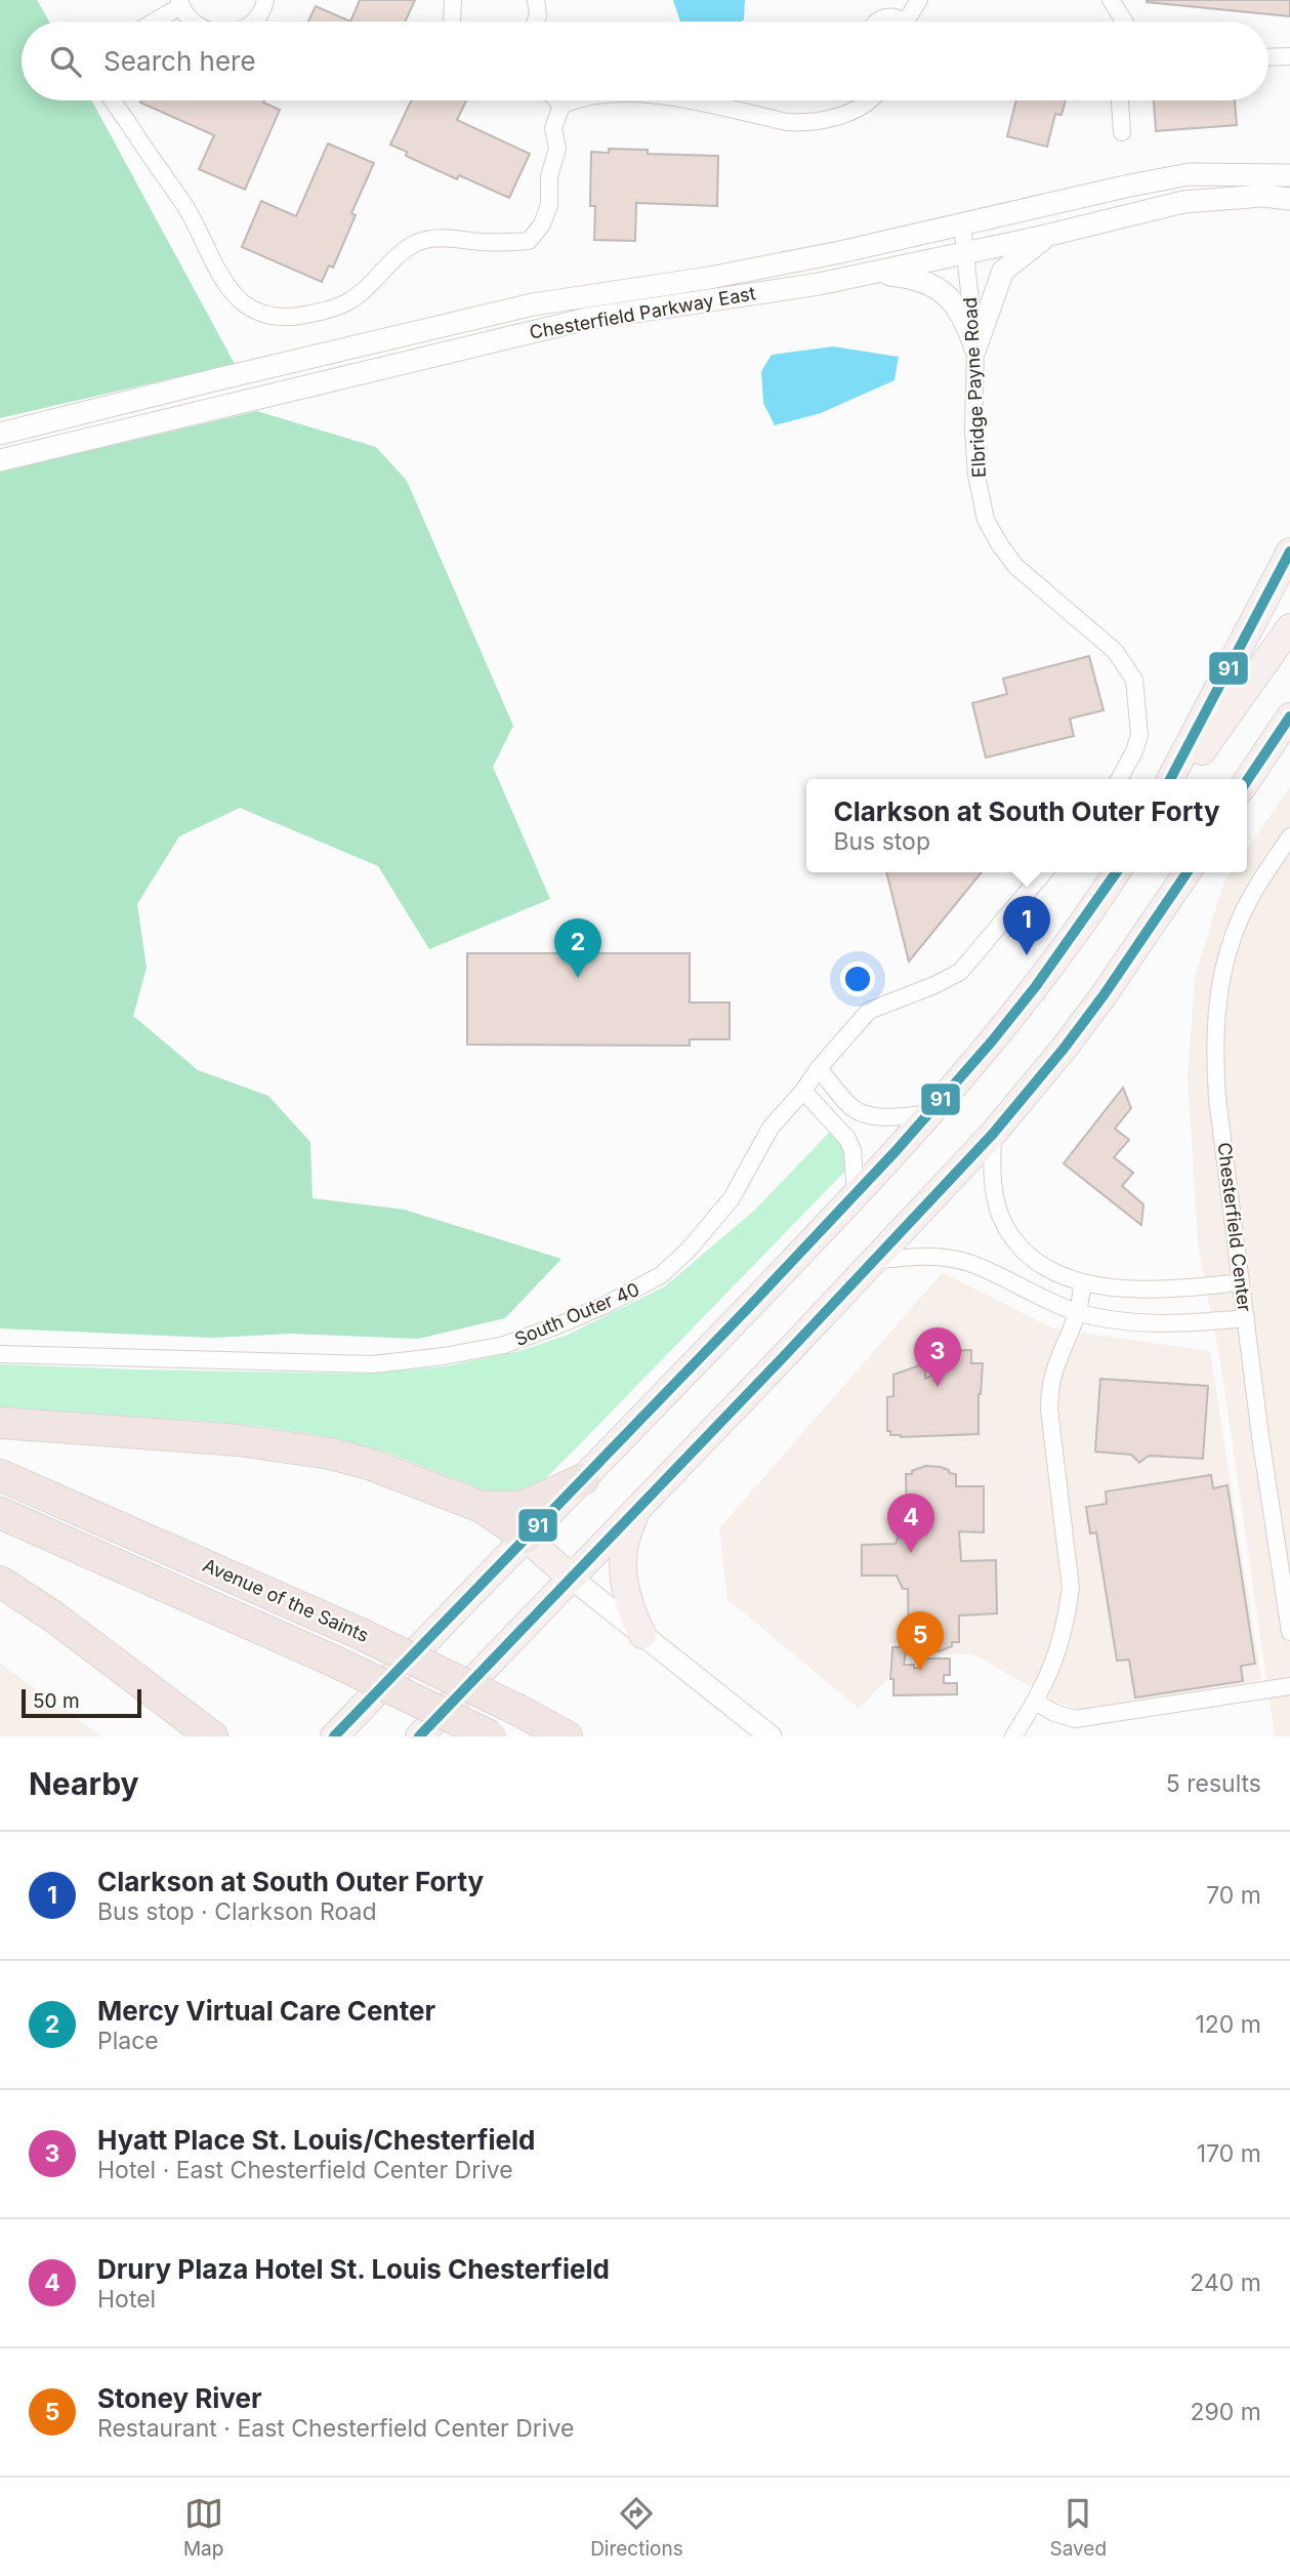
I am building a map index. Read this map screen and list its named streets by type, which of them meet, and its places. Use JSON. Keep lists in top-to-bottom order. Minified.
{"streets":{"highway":["Avenue of the Saints"],"street":["Chesterfield Parkway East","Elbridge Payne Road","Chesterfield Center","South Outer 40"]},"crossings":[["Chesterfield Parkway East","Elbridge Payne Road"]],"lines":["transit line 91"],"scale_bar":"50 m","page":{"search":"Search here","popup":["Clarkson at South Outer Forty","Bus stop"],"pins":["1","2","3","4","5"],"scale":"50 m","heading":["Nearby","5 results"],"list":[{"mark":"1","name":"Clarkson at South Outer Forty","note":"Bus stop · Clarkson Road","value":"70 m"},{"mark":"2","name":"Mercy Virtual Care Center","note":"Place","value":"120 m"},{"mark":"3","name":"Hyatt Place St. Louis/Chesterfield","note":"Hotel · East Chesterfield Center Drive","value":"170 m"},{"mark":"4","name":"Drury Plaza Hotel St. Louis Chesterfield","note":"Hotel","value":"240 m"},{"mark":"5","name":"Stoney River","note":"Restaurant · East Chesterfield Center Drive","value":"290 m"}],"nav":["Map","Directions","Saved"]}}
